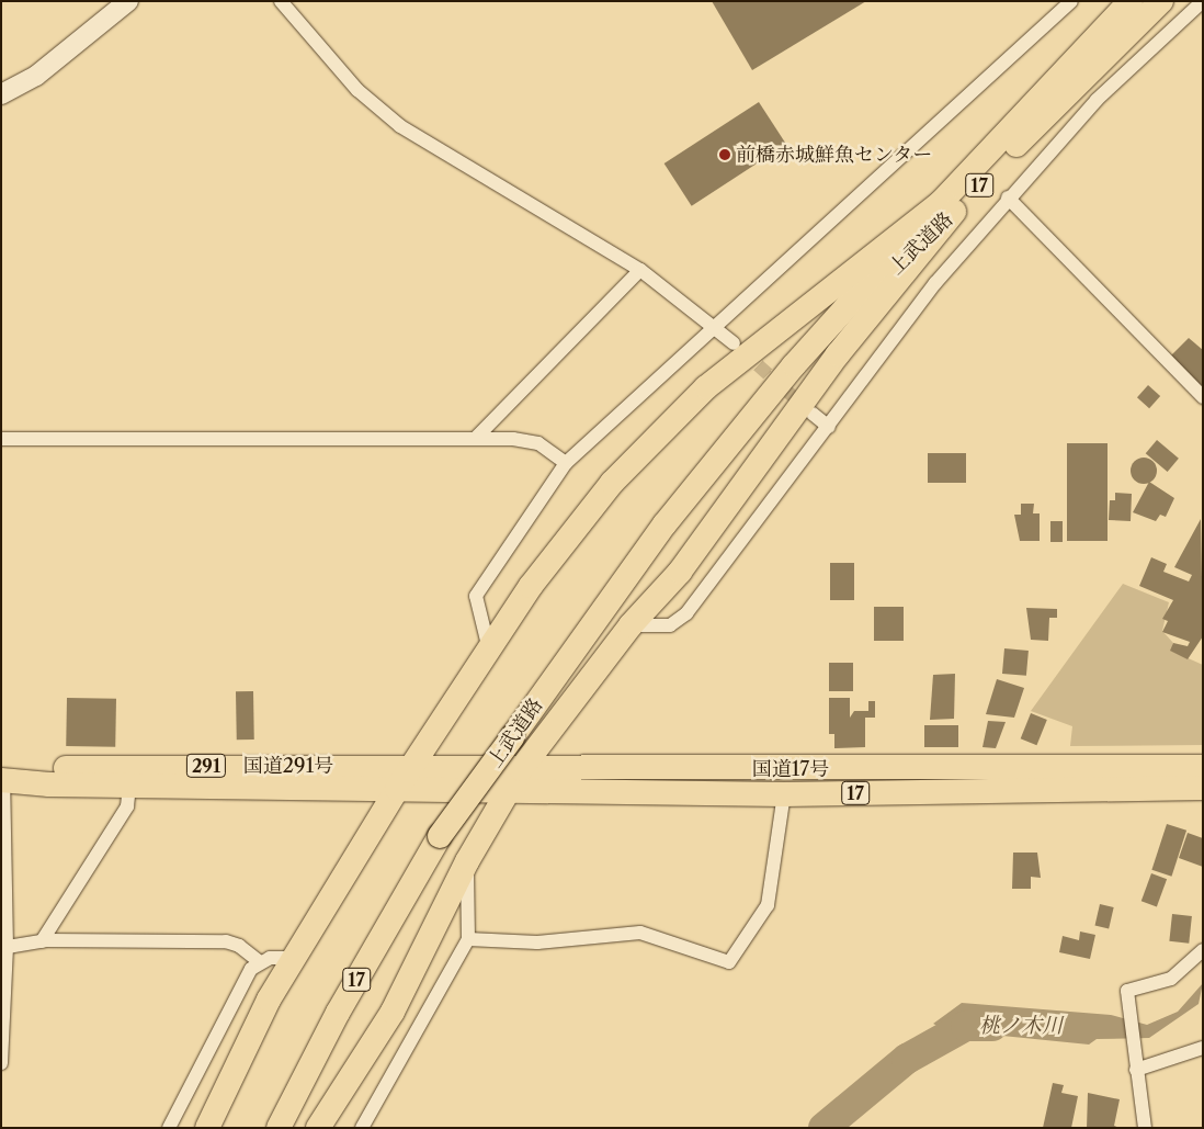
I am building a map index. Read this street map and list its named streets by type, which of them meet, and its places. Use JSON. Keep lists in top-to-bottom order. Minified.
{"streets":{"highway":["17","上武道路","291","国道291号","国道17号"]},"crossings":[["17","国道291号"],["17","国道17号"],["国道291号","国道17号"]],"water":["桃ノ木川"],"places":["前橋赤城鮮魚センター"]}
